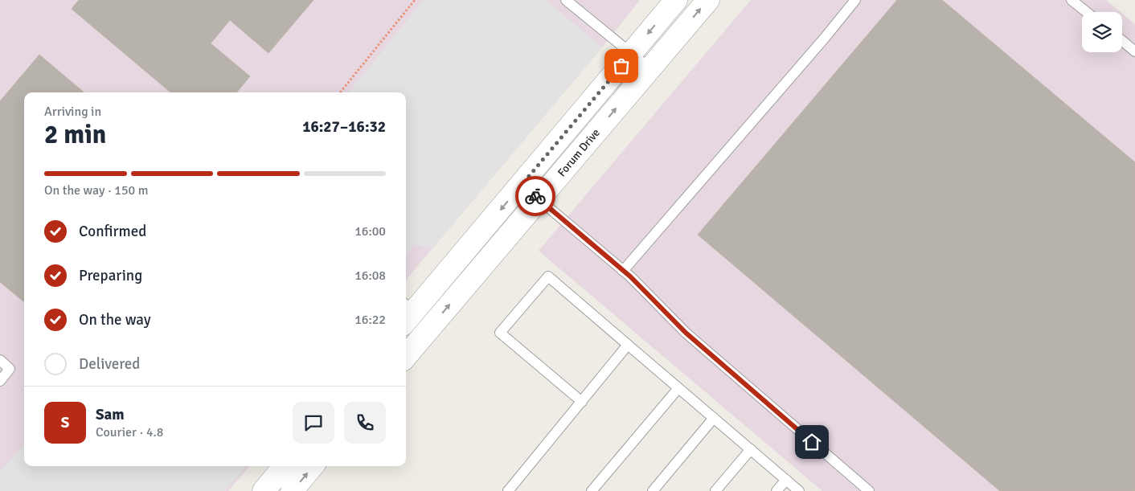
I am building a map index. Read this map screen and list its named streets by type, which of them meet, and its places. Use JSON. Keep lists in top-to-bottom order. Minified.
{"streets":{"street":["Forum Drive"]},"page":{"heading":["2 min","Arriving in","16:27–16:32"],"panel":["Sam","Courier · 4.8"],"bar":"On the way · 150 m","list":[["Confirmed","16:00"],["Preparing","16:08"],["On the way","16:22"],"Delivered"],"round":"S"}}
